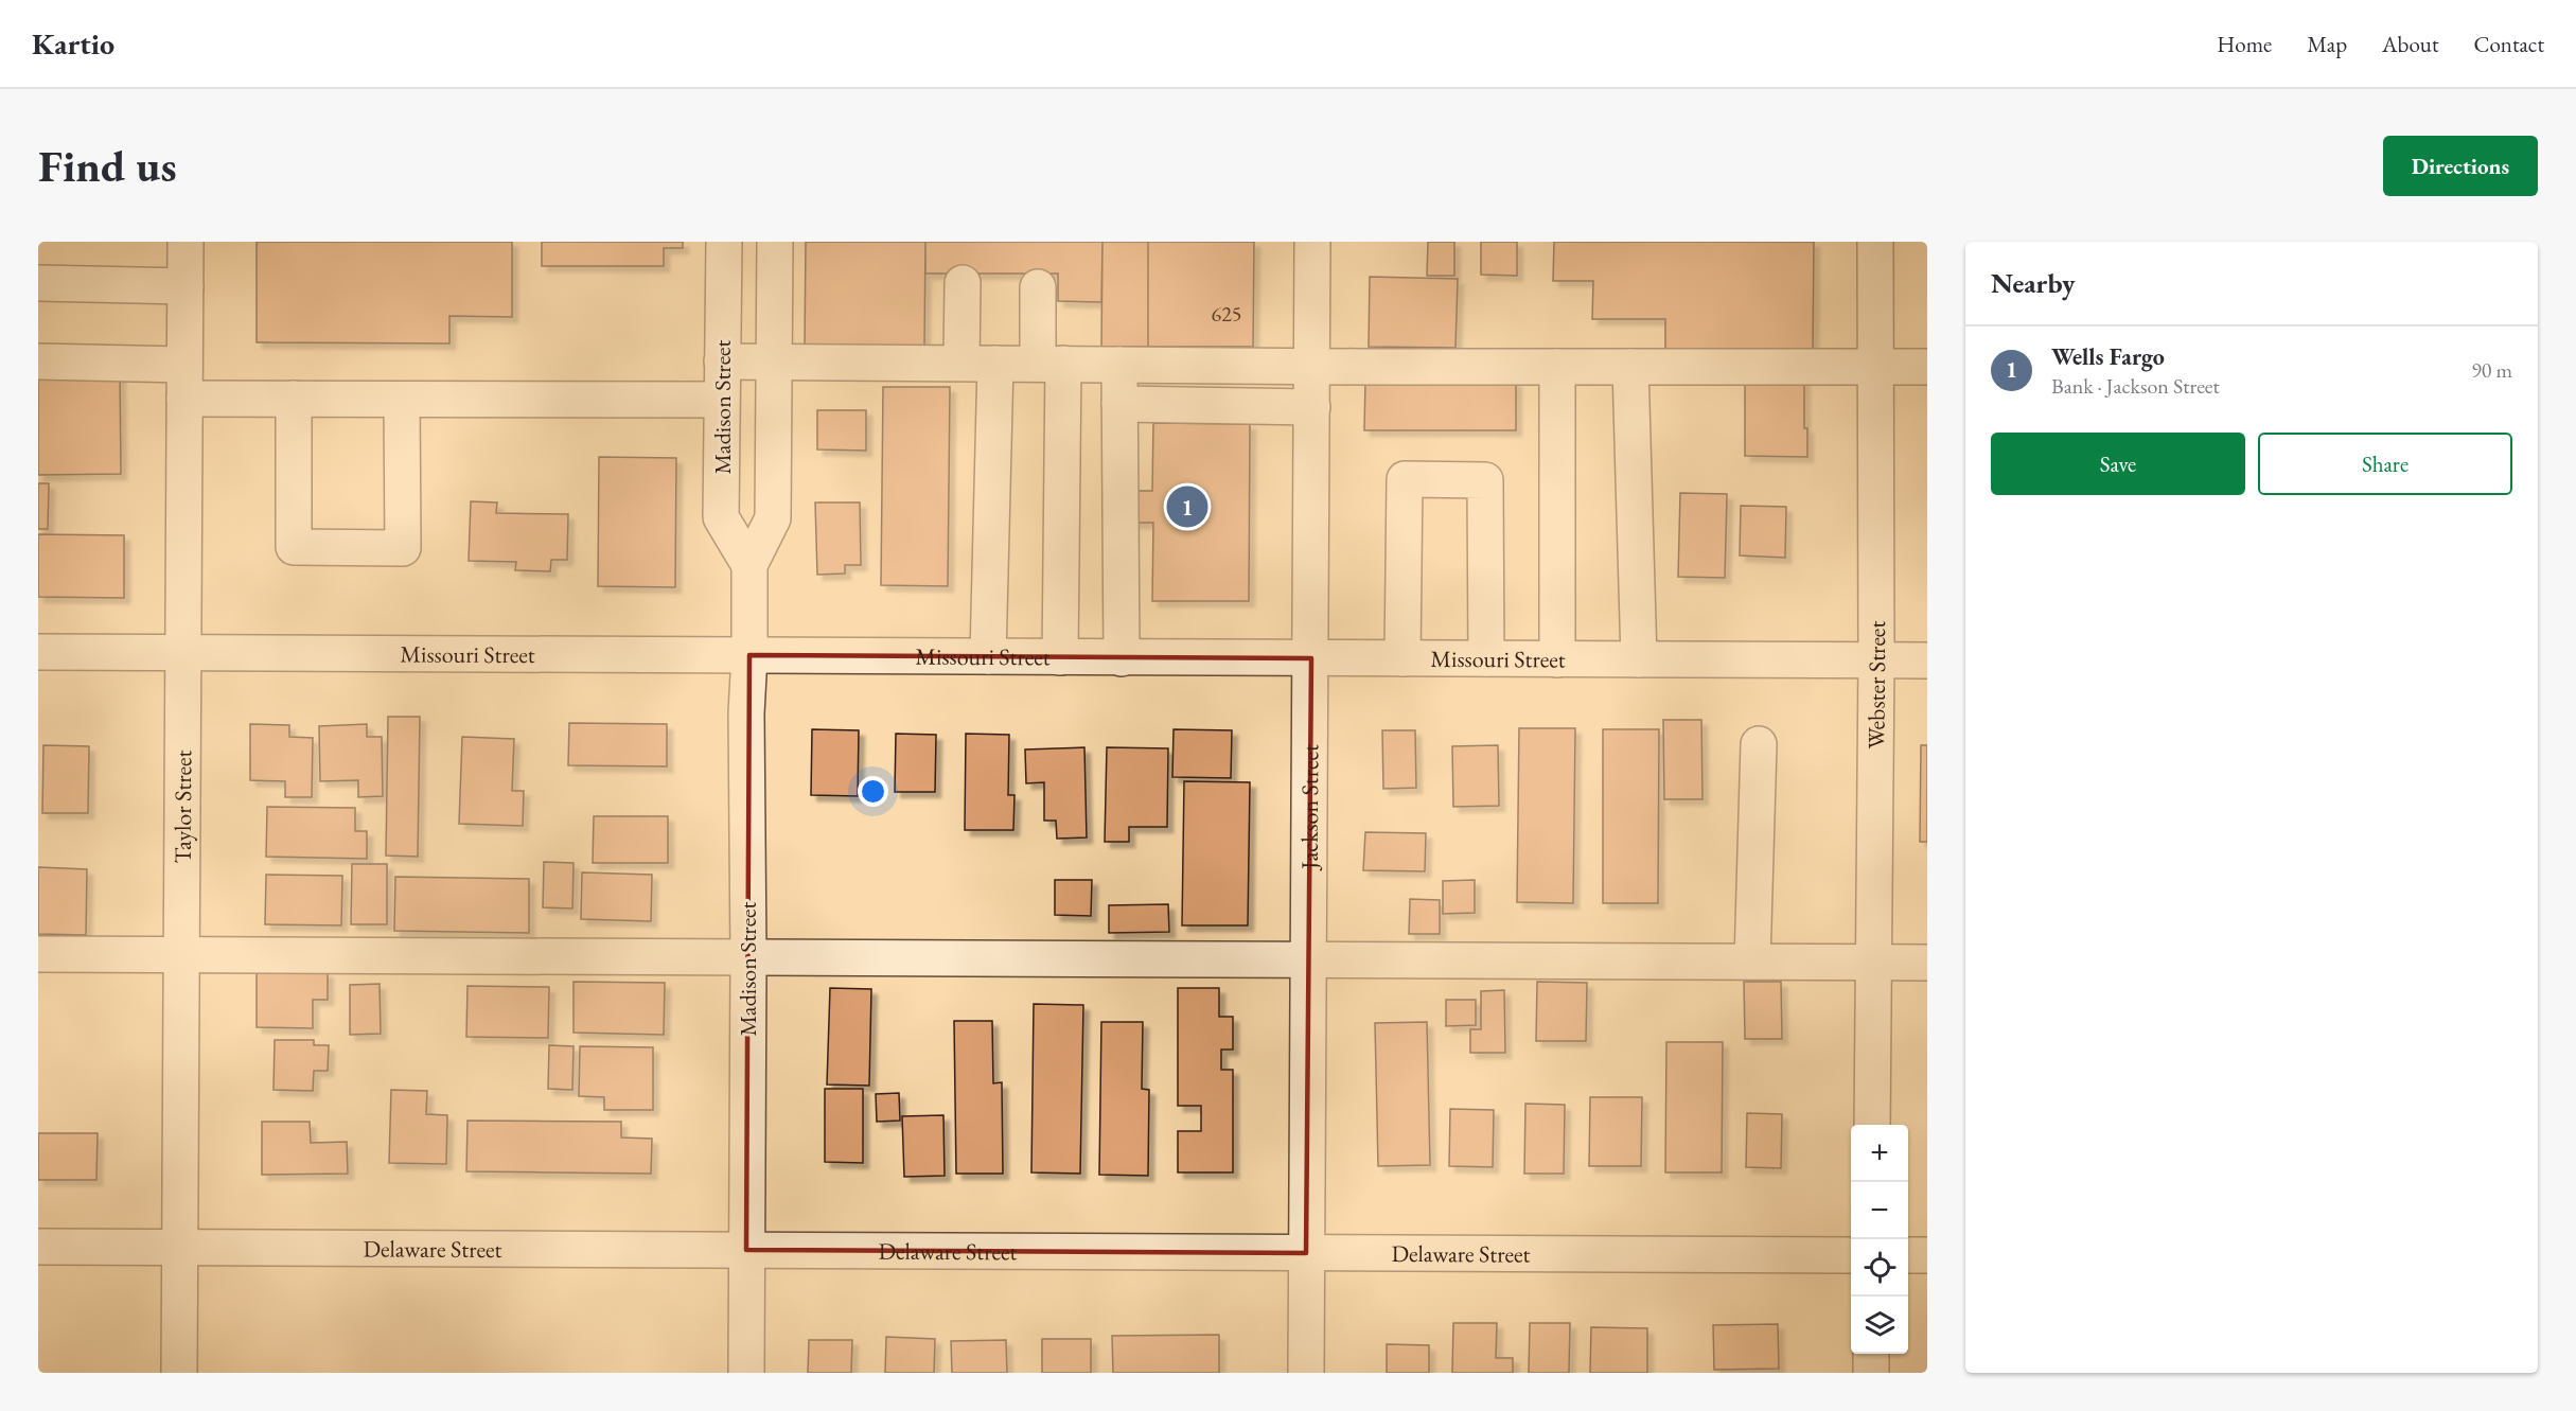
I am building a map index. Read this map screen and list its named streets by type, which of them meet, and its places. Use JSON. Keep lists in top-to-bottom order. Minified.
{"streets":{"street":["Madison Street","Missouri Street","Webster Street","Taylor Street","Jackson Street","Delaware Street"]},"crossings":[["Madison Street","Missouri Street"],["Madison Street","Delaware Street"],["Missouri Street","Webster Street"],["Missouri Street","Taylor Street"],["Missouri Street","Jackson Street"],["Taylor Street","Delaware Street"],["Jackson Street","Delaware Street"]],"house_numbers":["625"],"page":{"header":"Kartio","nav":["Home","Map","About","Contact"],"buttons":["Directions",["Save","Share"]],"title":"Find us","heading":"Nearby","list":[{"mark":"1","name":"Wells Fargo","note":"Bank · Jackson Street","value":"90 m"}],"pins":"1","map_buttons":["+","−"]}}
